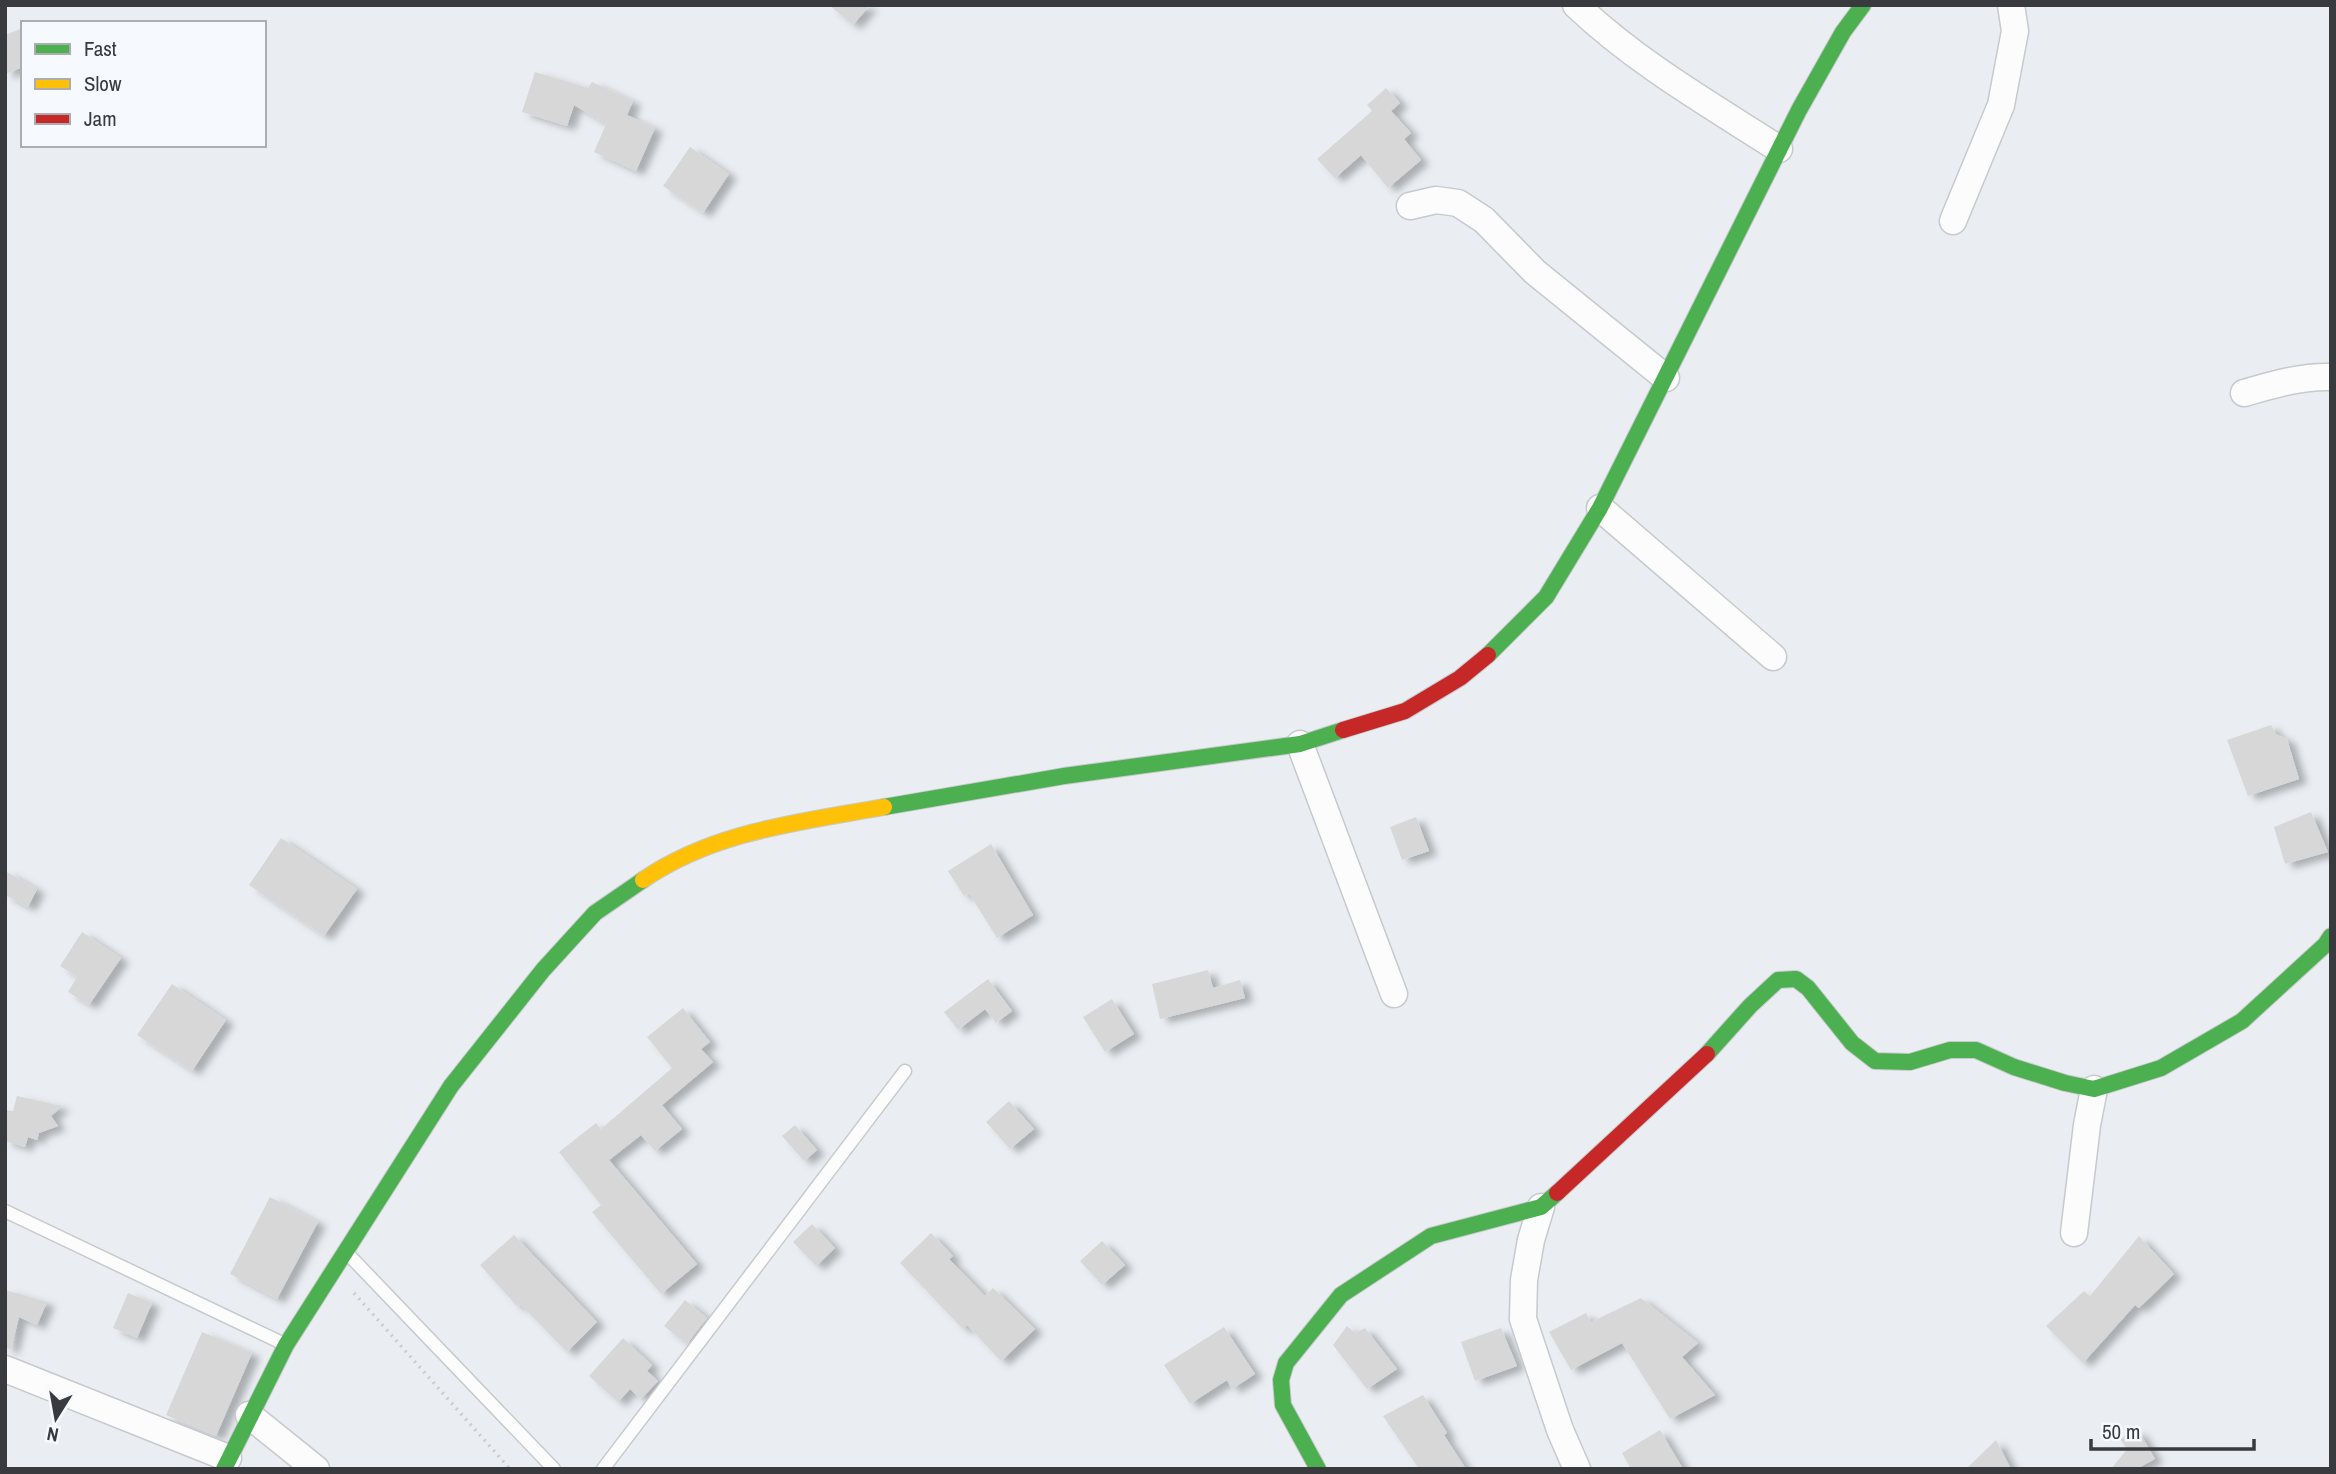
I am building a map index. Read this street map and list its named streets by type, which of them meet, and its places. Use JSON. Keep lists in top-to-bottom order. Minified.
{"legend":["Fast","Slow","Jam"],"scale_bar":"50 m","north":"bottom"}
